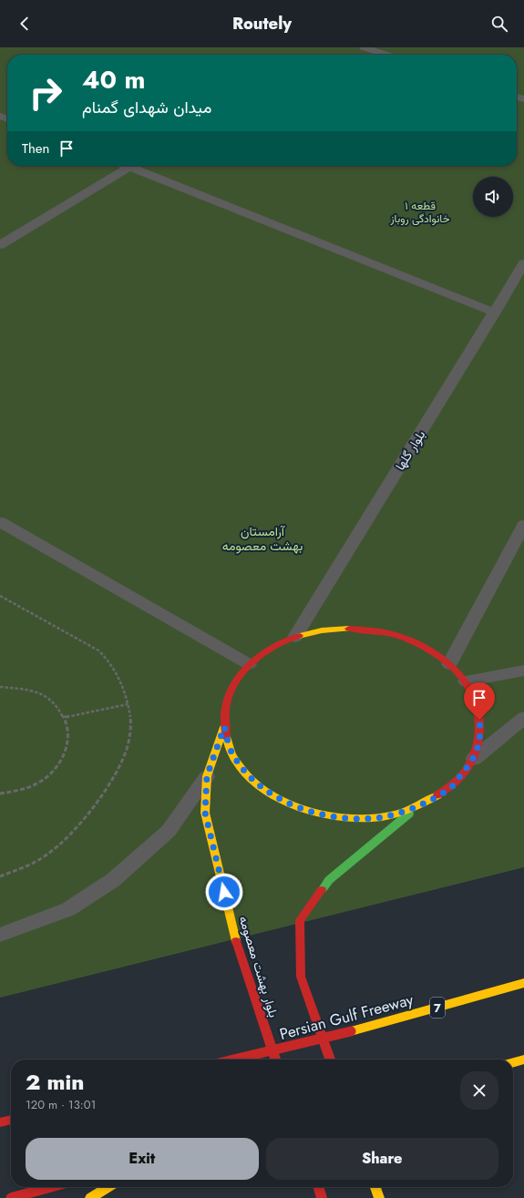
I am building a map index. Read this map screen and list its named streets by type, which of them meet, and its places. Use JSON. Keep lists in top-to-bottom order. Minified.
{"streets":{"main road":["بلوار بهشت معصومه","7","Persian Gulf Freeway"],"lane":["بلوار گلها"]},"parks":["قطعه ۱ خانوادگی روباز","آرامستان بهشت معصومه"],"page":{"header":"Routely","turn":["40 m","میدان شهدای گمنام"],"then":"Then","heading":["2 min","120 m · 13:01"],"buttons":["Exit","Share"]}}
